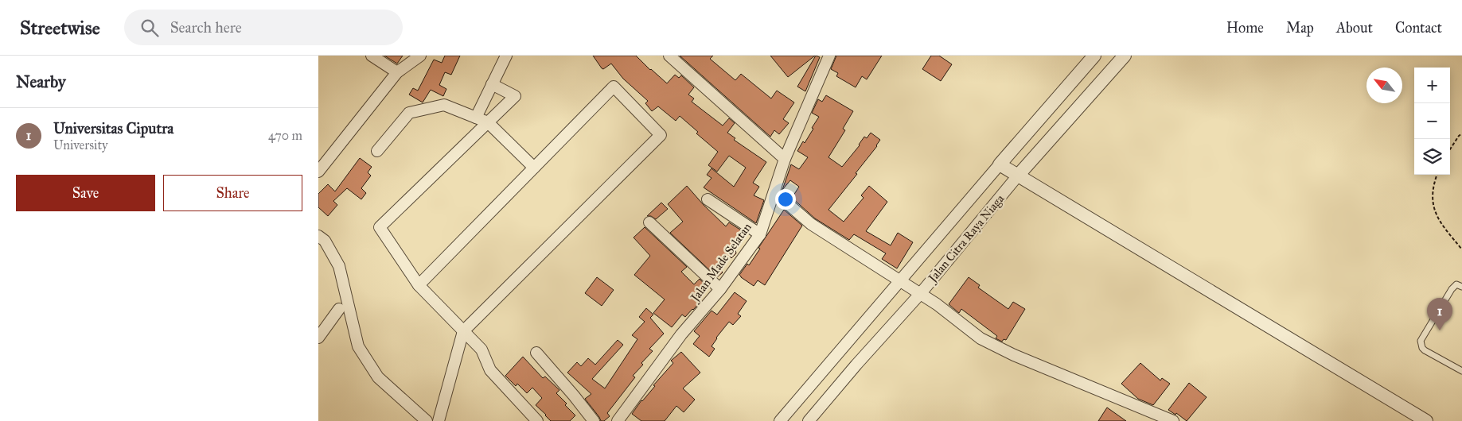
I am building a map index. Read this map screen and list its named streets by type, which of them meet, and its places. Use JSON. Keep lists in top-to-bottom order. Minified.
{"streets":{"street":["Jalan Citra Raya Niaga","Jalan Made Selatan"]},"north":"top left","page":{"header":"Streetwise","search":"Search here","nav":["Home","Map","About","Contact"],"heading":"Nearby","map_buttons":["+","−"],"list":[{"mark":"1","name":"Universitas Ciputra","note":"University","value":"470 m"}],"buttons":["Save","Share"],"pins":"1"}}
